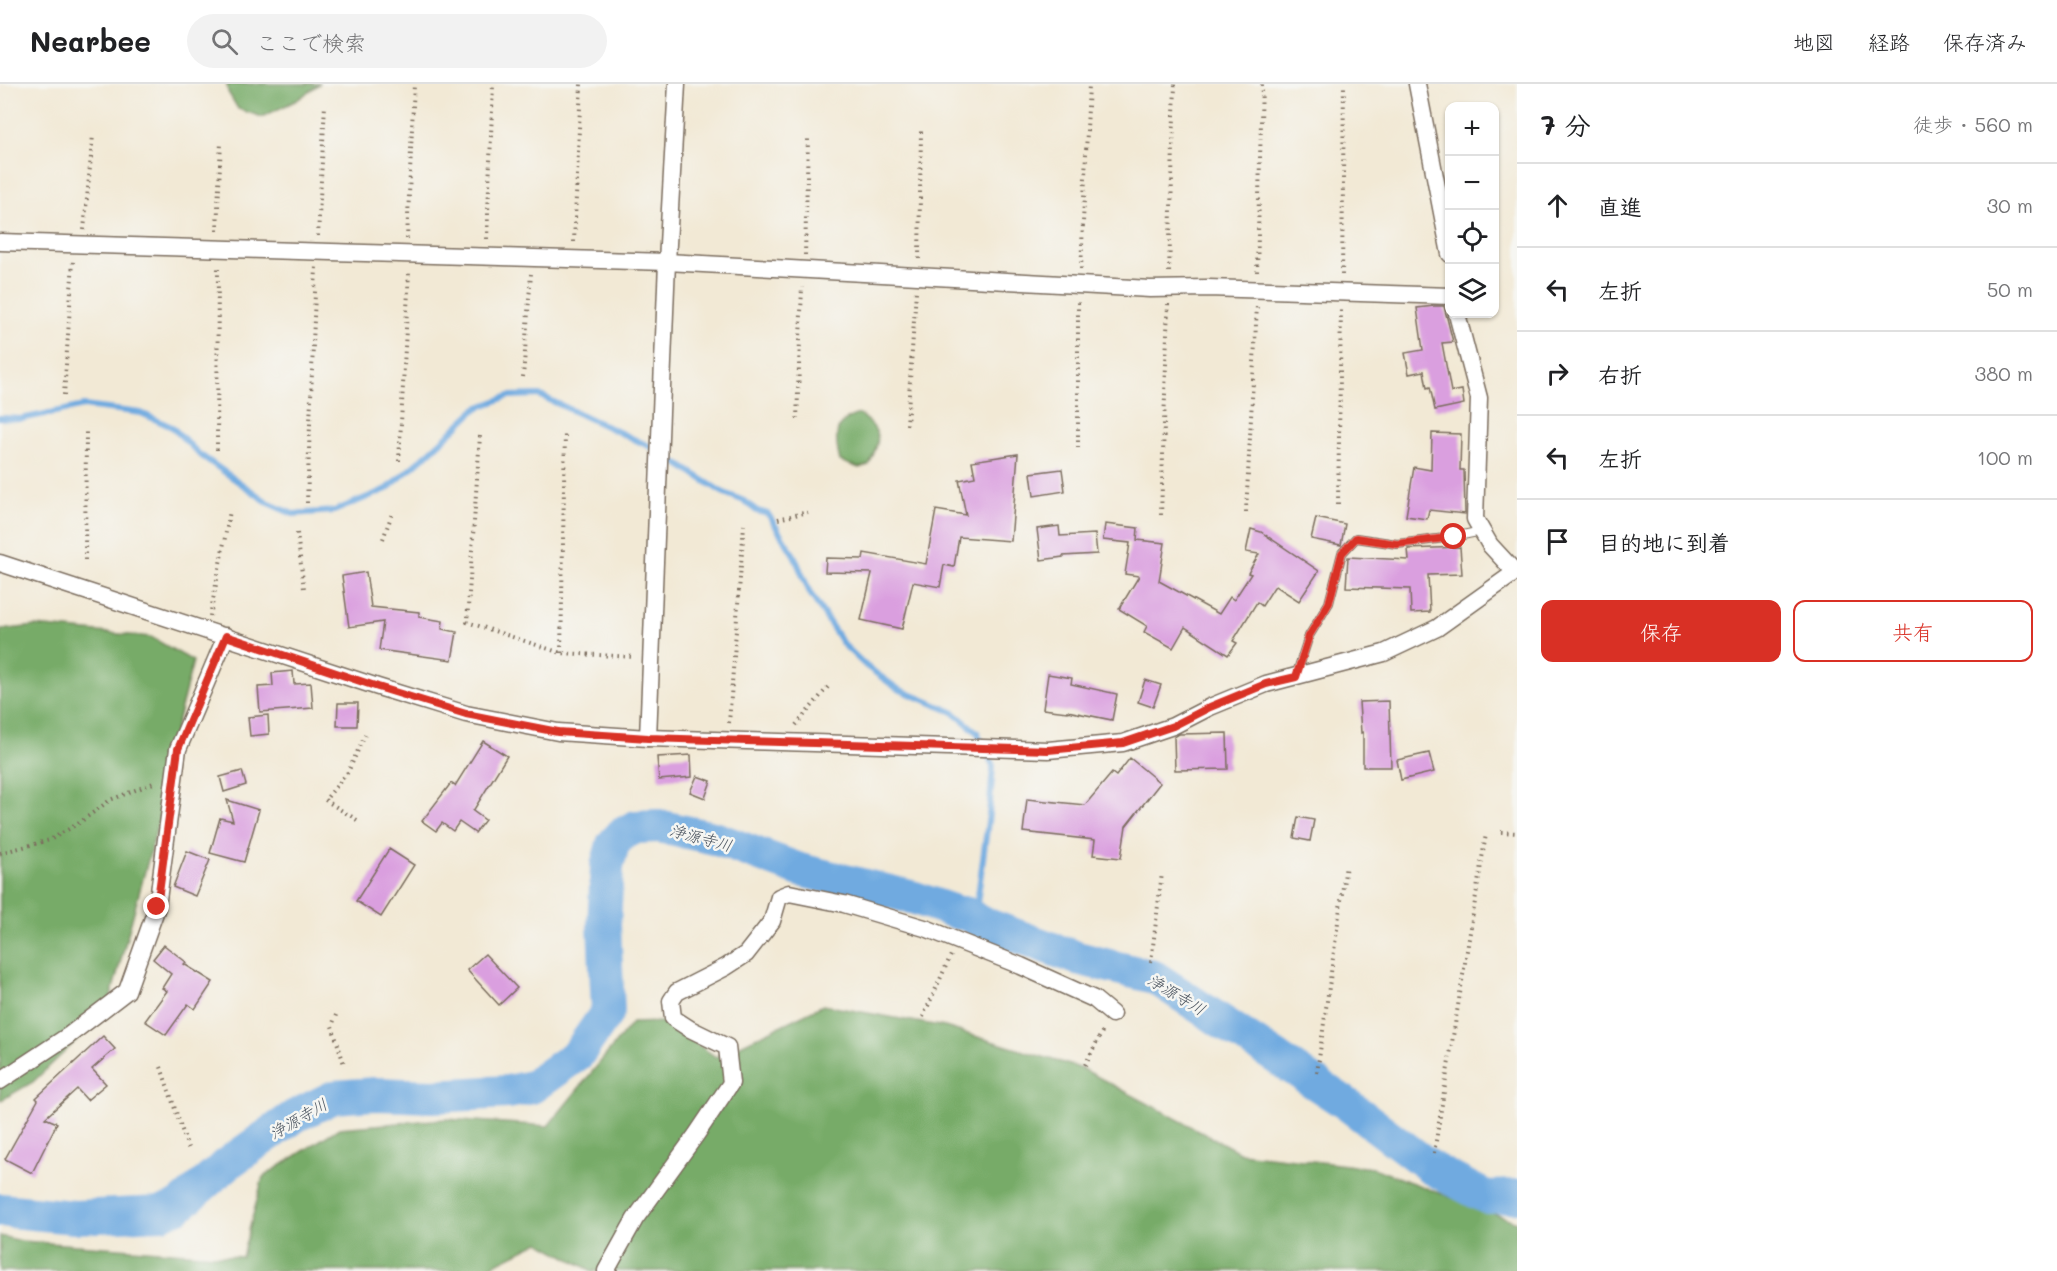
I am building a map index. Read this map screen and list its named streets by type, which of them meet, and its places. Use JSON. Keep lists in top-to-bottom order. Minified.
{"water":["浄源寺川"],"page":{"header":"Nearbee","search":"ここで検索","nav":["地図","経路","保存済み"],"heading":["7 分","徒歩 · 560 m"],"map_buttons":["+","−"],"list":[["直進","30 m"],["左折","50 m"],["右折","380 m"],["左折","100 m"],"目的地に到着"],"buttons":["保存","共有"]}}
